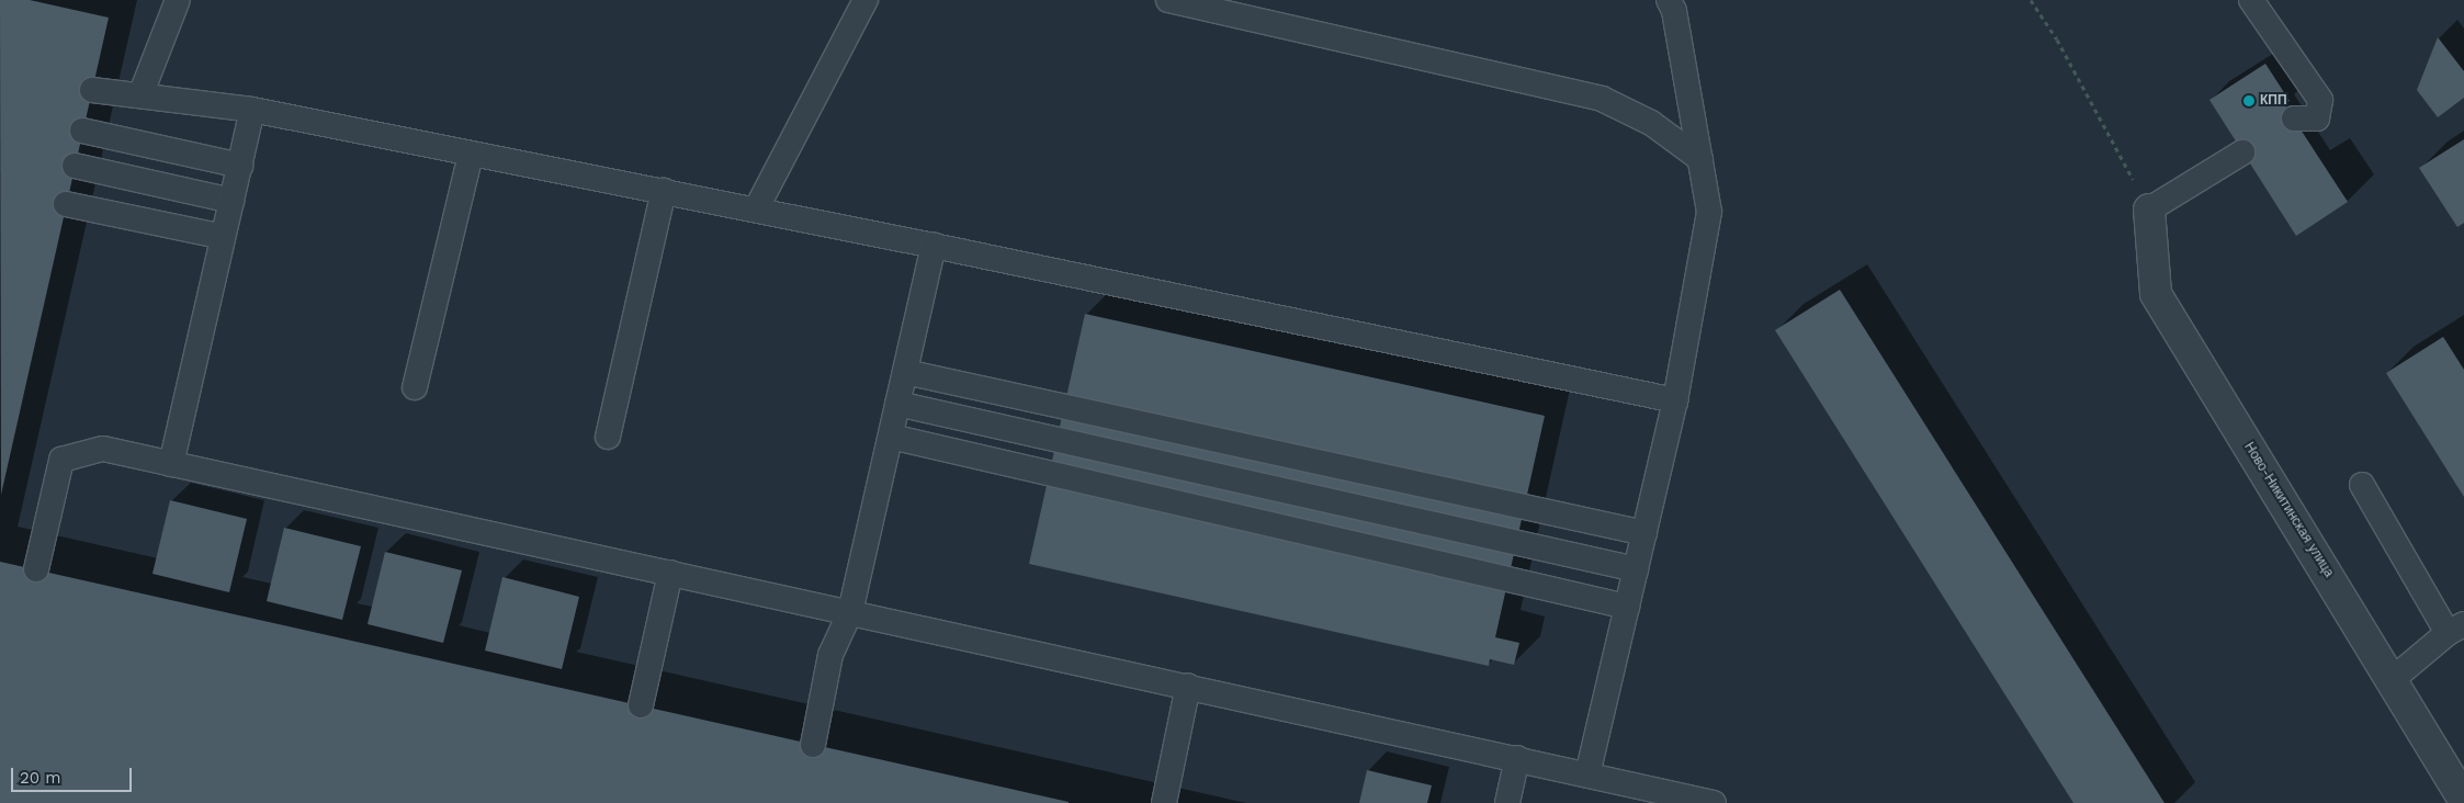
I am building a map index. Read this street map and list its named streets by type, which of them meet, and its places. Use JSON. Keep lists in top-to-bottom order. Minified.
{"streets":{"street":["Ново-Никитинская улица"]},"places":["КПП"],"scale_bar":"20 m"}
